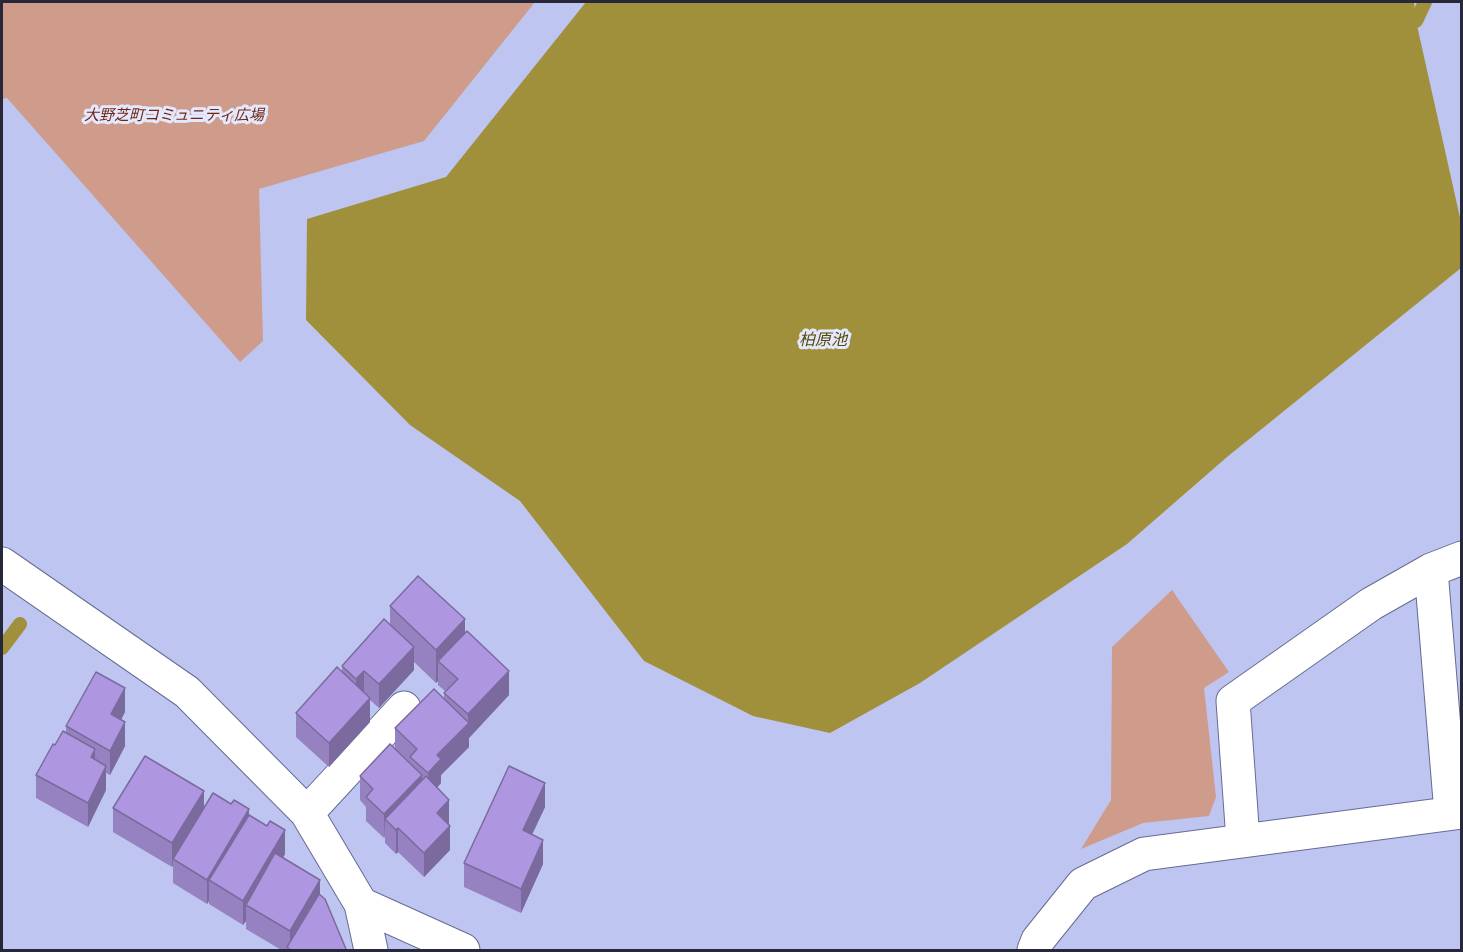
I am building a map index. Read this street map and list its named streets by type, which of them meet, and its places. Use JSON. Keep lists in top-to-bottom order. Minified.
{"water":["柏原池"],"parks":["大野芝町コミュニティ広場"]}
